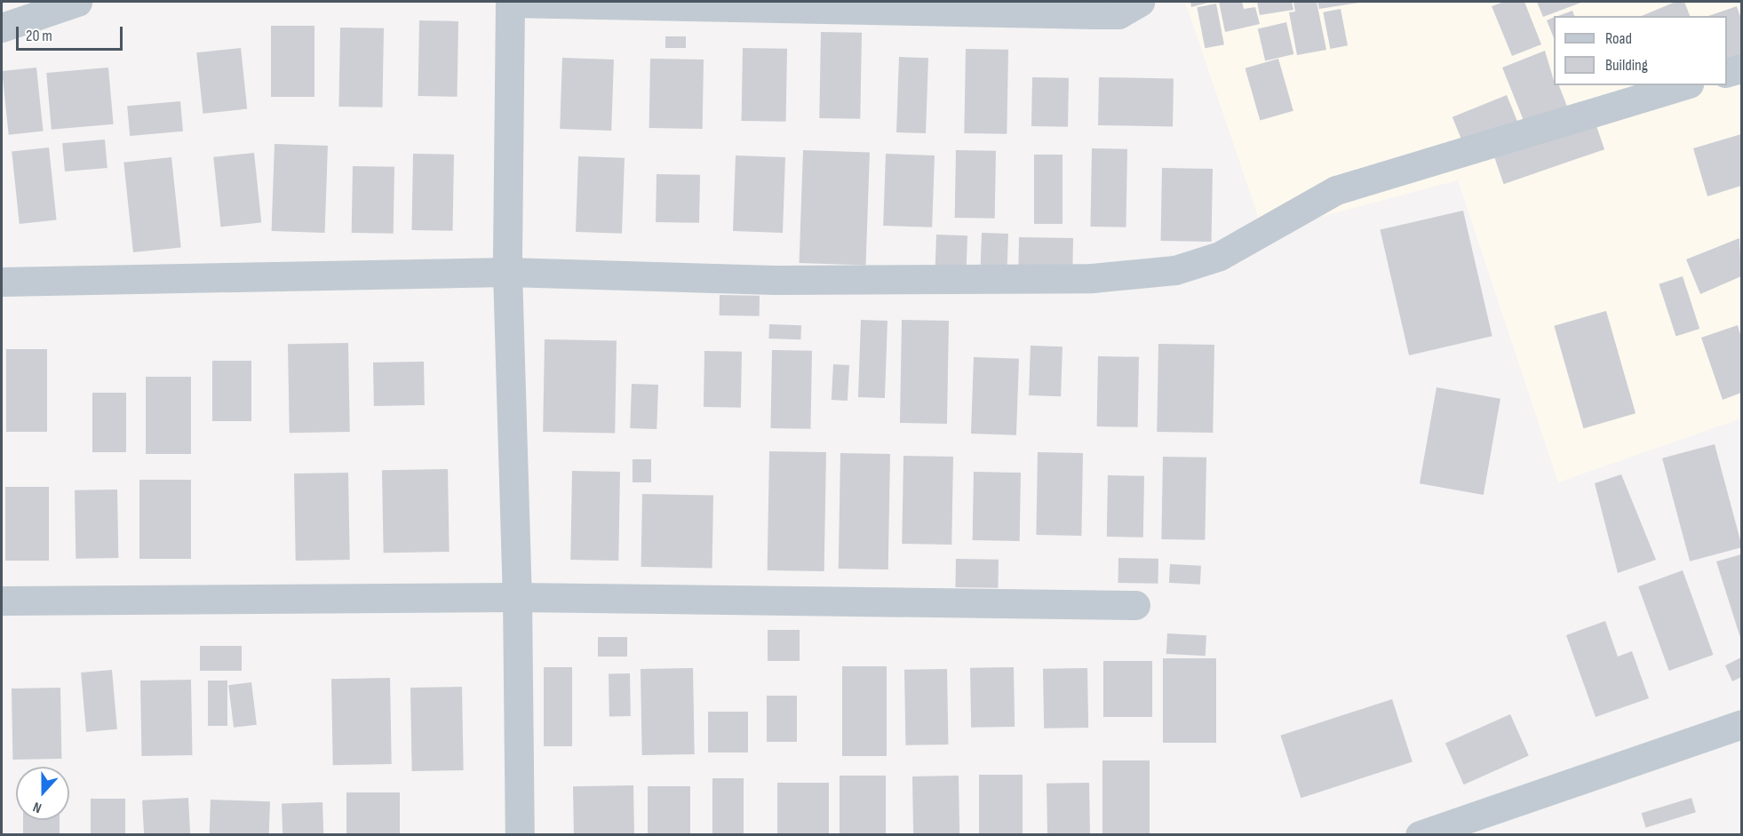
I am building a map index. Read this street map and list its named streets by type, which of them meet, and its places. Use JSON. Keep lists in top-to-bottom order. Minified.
{"legend":["Road","Building"],"scale_bar":"20 m","north":"bottom"}
